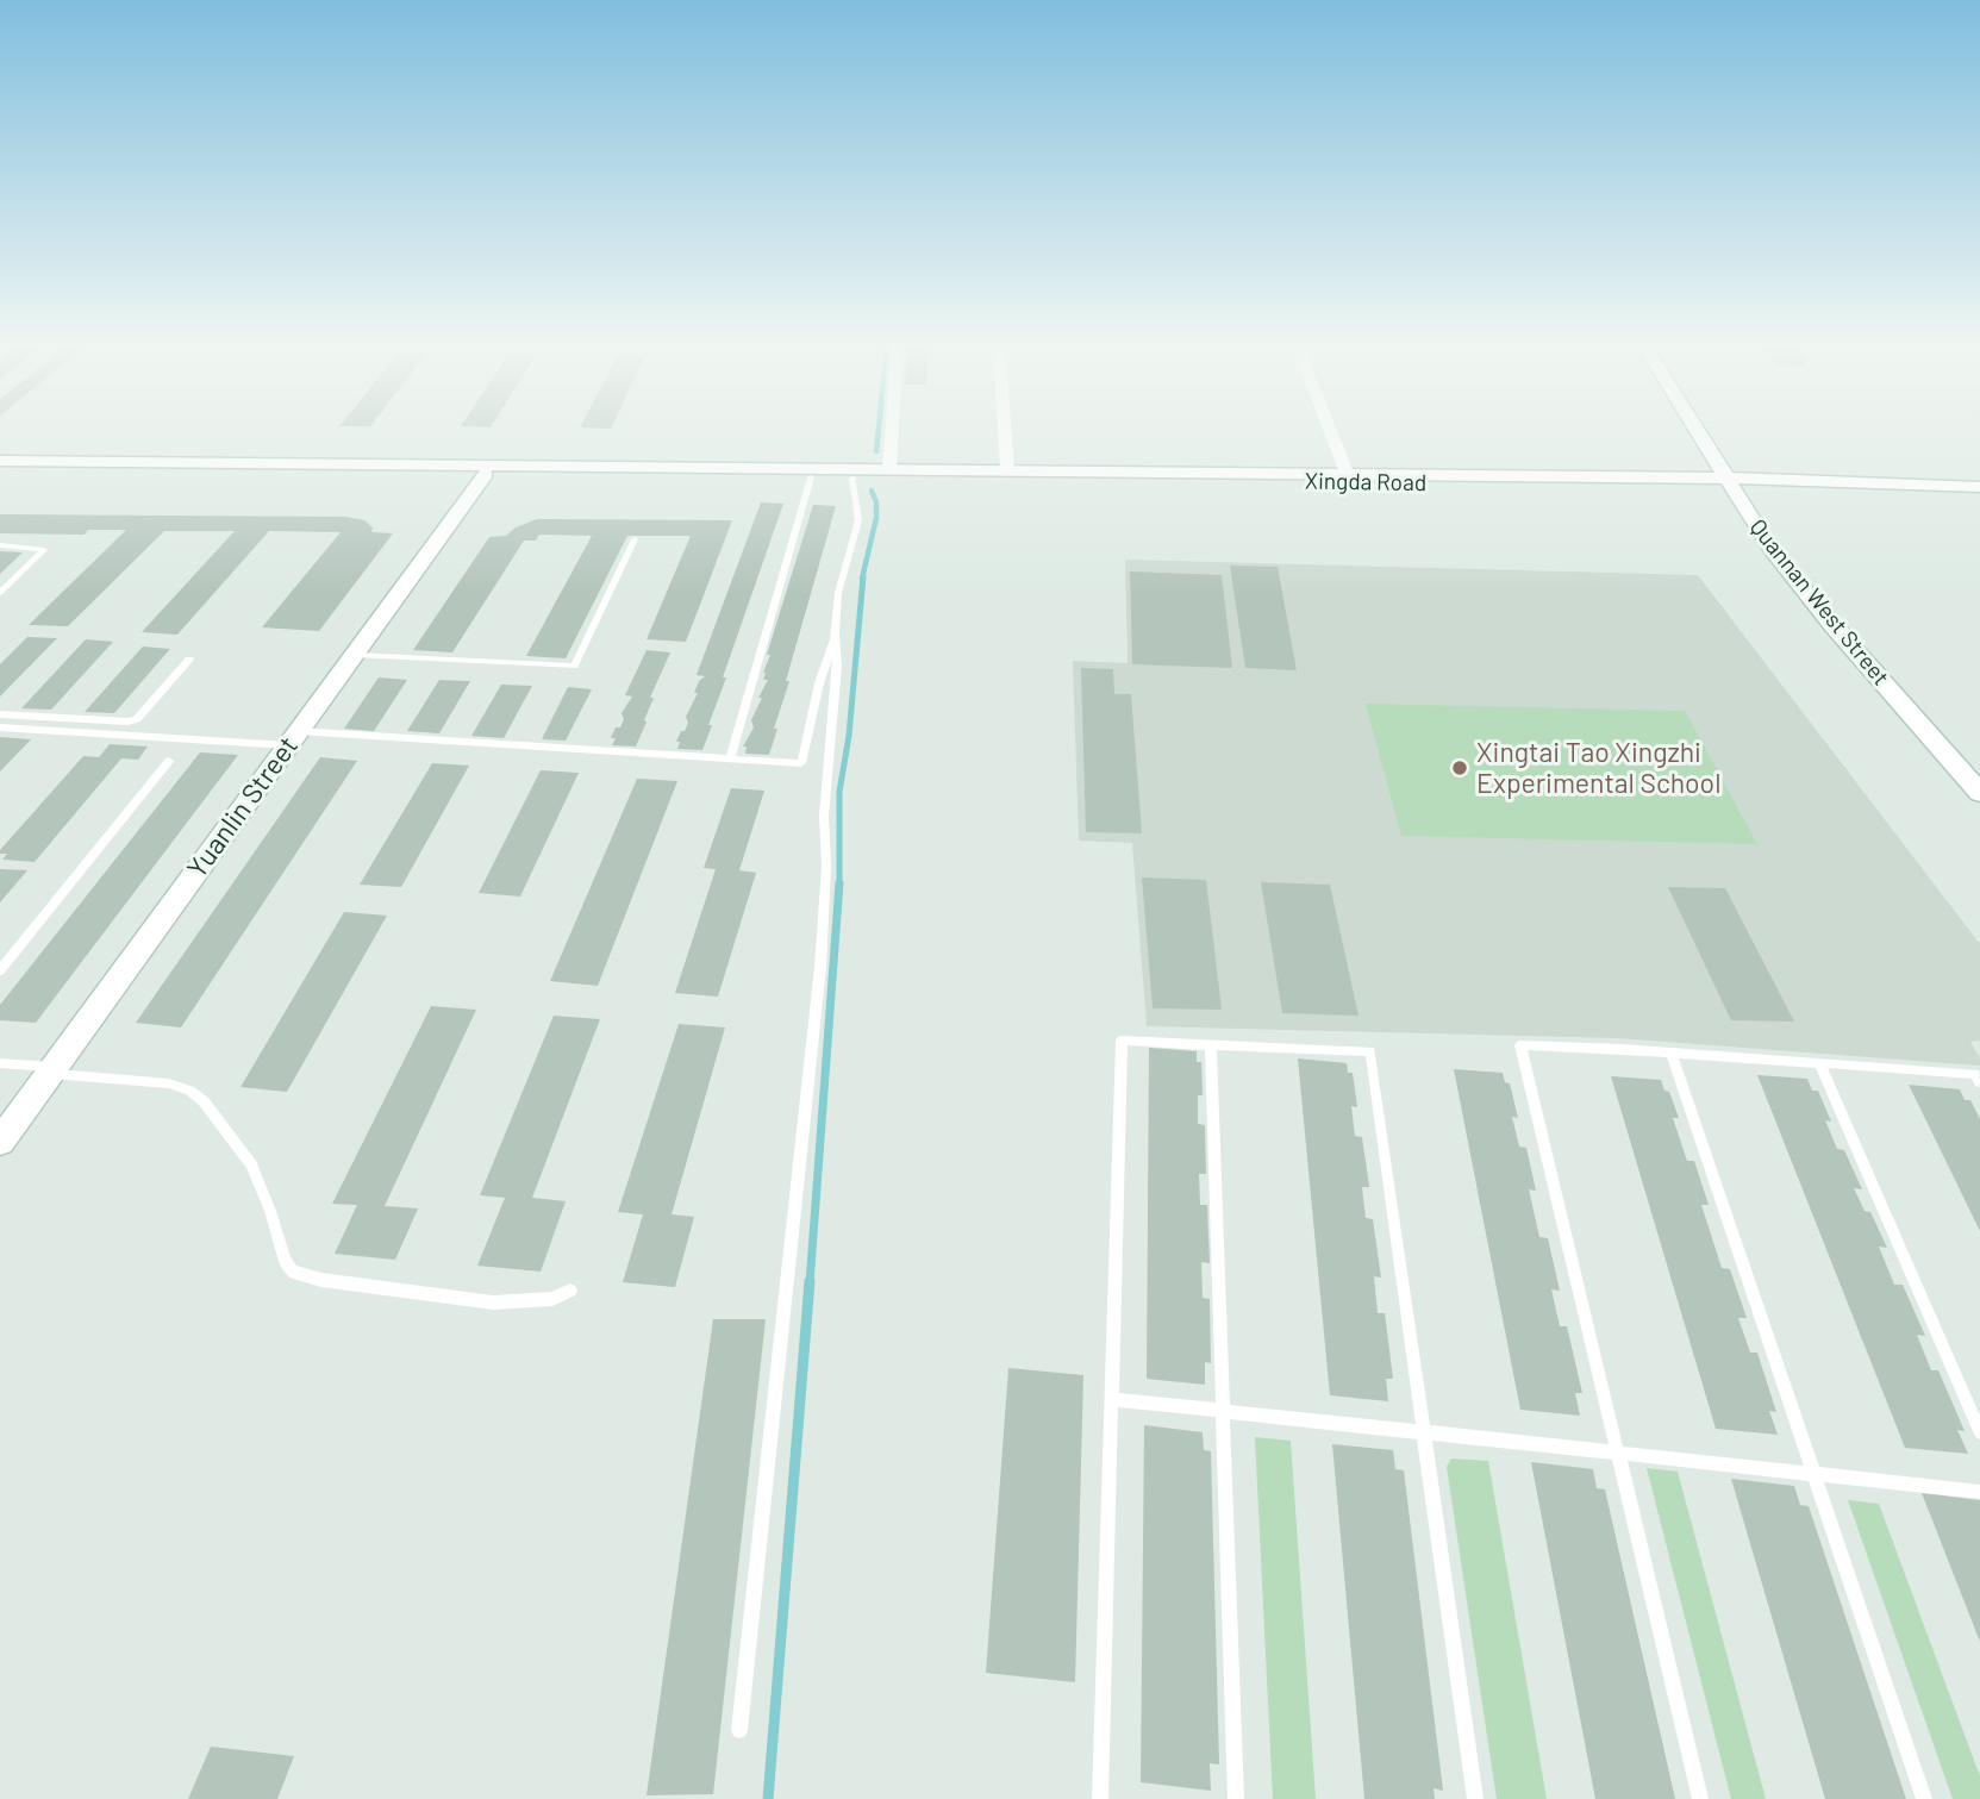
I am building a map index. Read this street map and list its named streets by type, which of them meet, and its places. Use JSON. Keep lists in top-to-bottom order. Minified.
{"streets":{"main road":["Xingda Road","Quannan West Street","Yuanlin Street"]},"crossings":[["Xingda Road","Quannan West Street"],["Xingda Road","Yuanlin Street"]],"places":["Xingtai Tao Xingzhi Experimental School"]}
